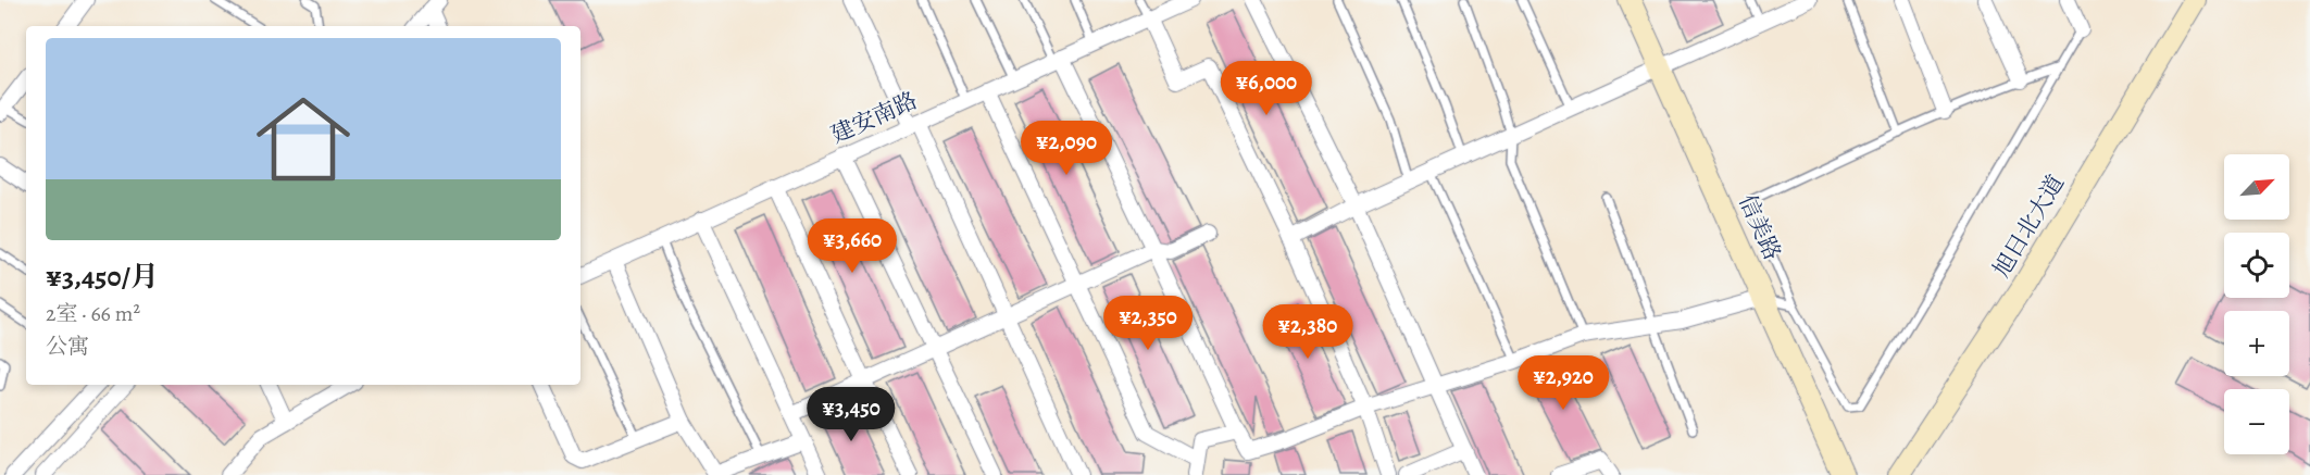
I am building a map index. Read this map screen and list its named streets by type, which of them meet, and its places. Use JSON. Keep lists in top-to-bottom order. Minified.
{"streets":{"street":["建安南路","旭日北大道","信美路"]},"north":"top right","page":{"list":[{"name":"¥3,450/月","note":"2室 · 66 m² · 公寓"}],"price":["¥6,000","¥2,090","¥3,660","¥2,350","¥2,380","¥2,920","¥3,450"],"map_buttons":["+","−"]}}
